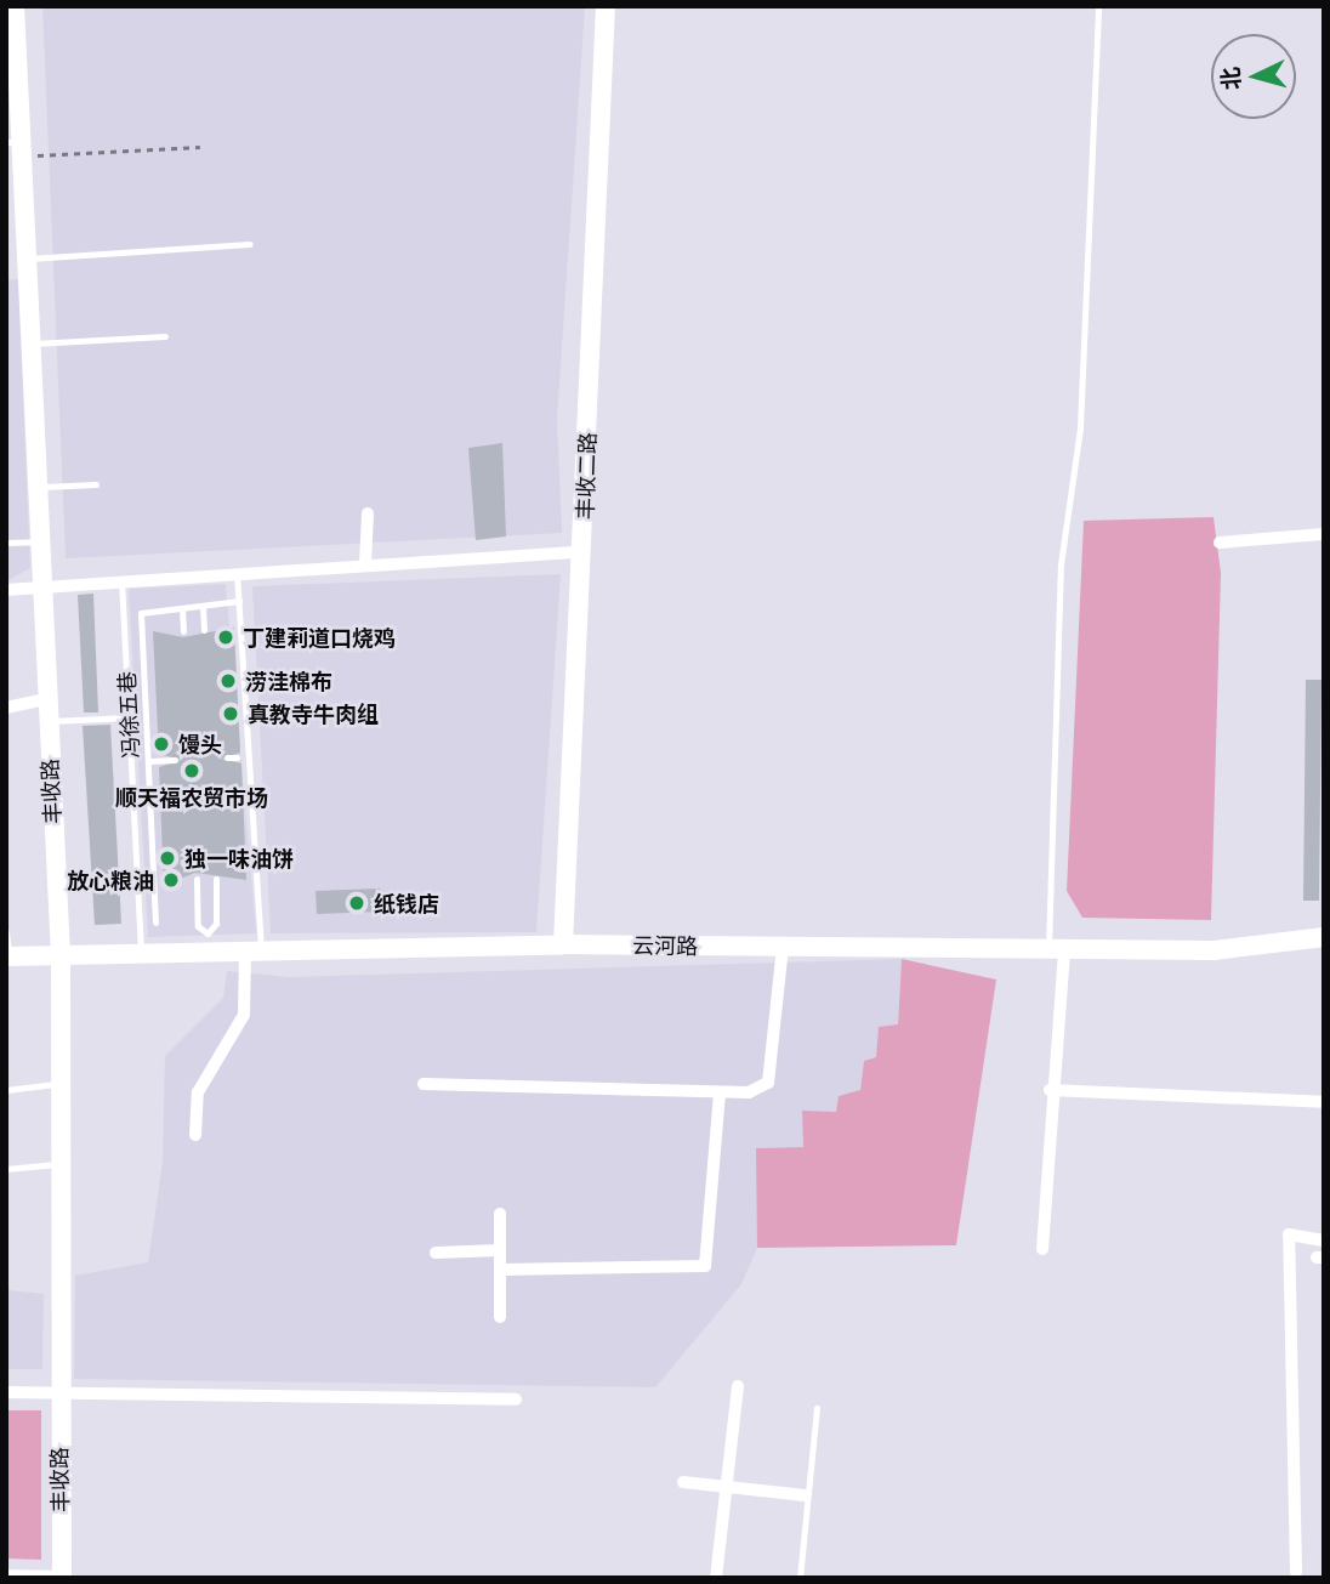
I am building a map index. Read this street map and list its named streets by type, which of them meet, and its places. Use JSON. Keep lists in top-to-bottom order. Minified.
{"streets":{"street":["丰收二路","丰收路","云河路"],"lane":["冯徐五巷"]},"crossings":[["丰收二路","云河路"],["冯徐五巷","云河路"],["丰收路","云河路"]],"places":["丁建莉道口烧鸡","涝洼棉布","真教寺牛肉组","馒头","顺天福农贸市场","独一味油饼","放心粮油","纸钱店"],"north":"left"}
